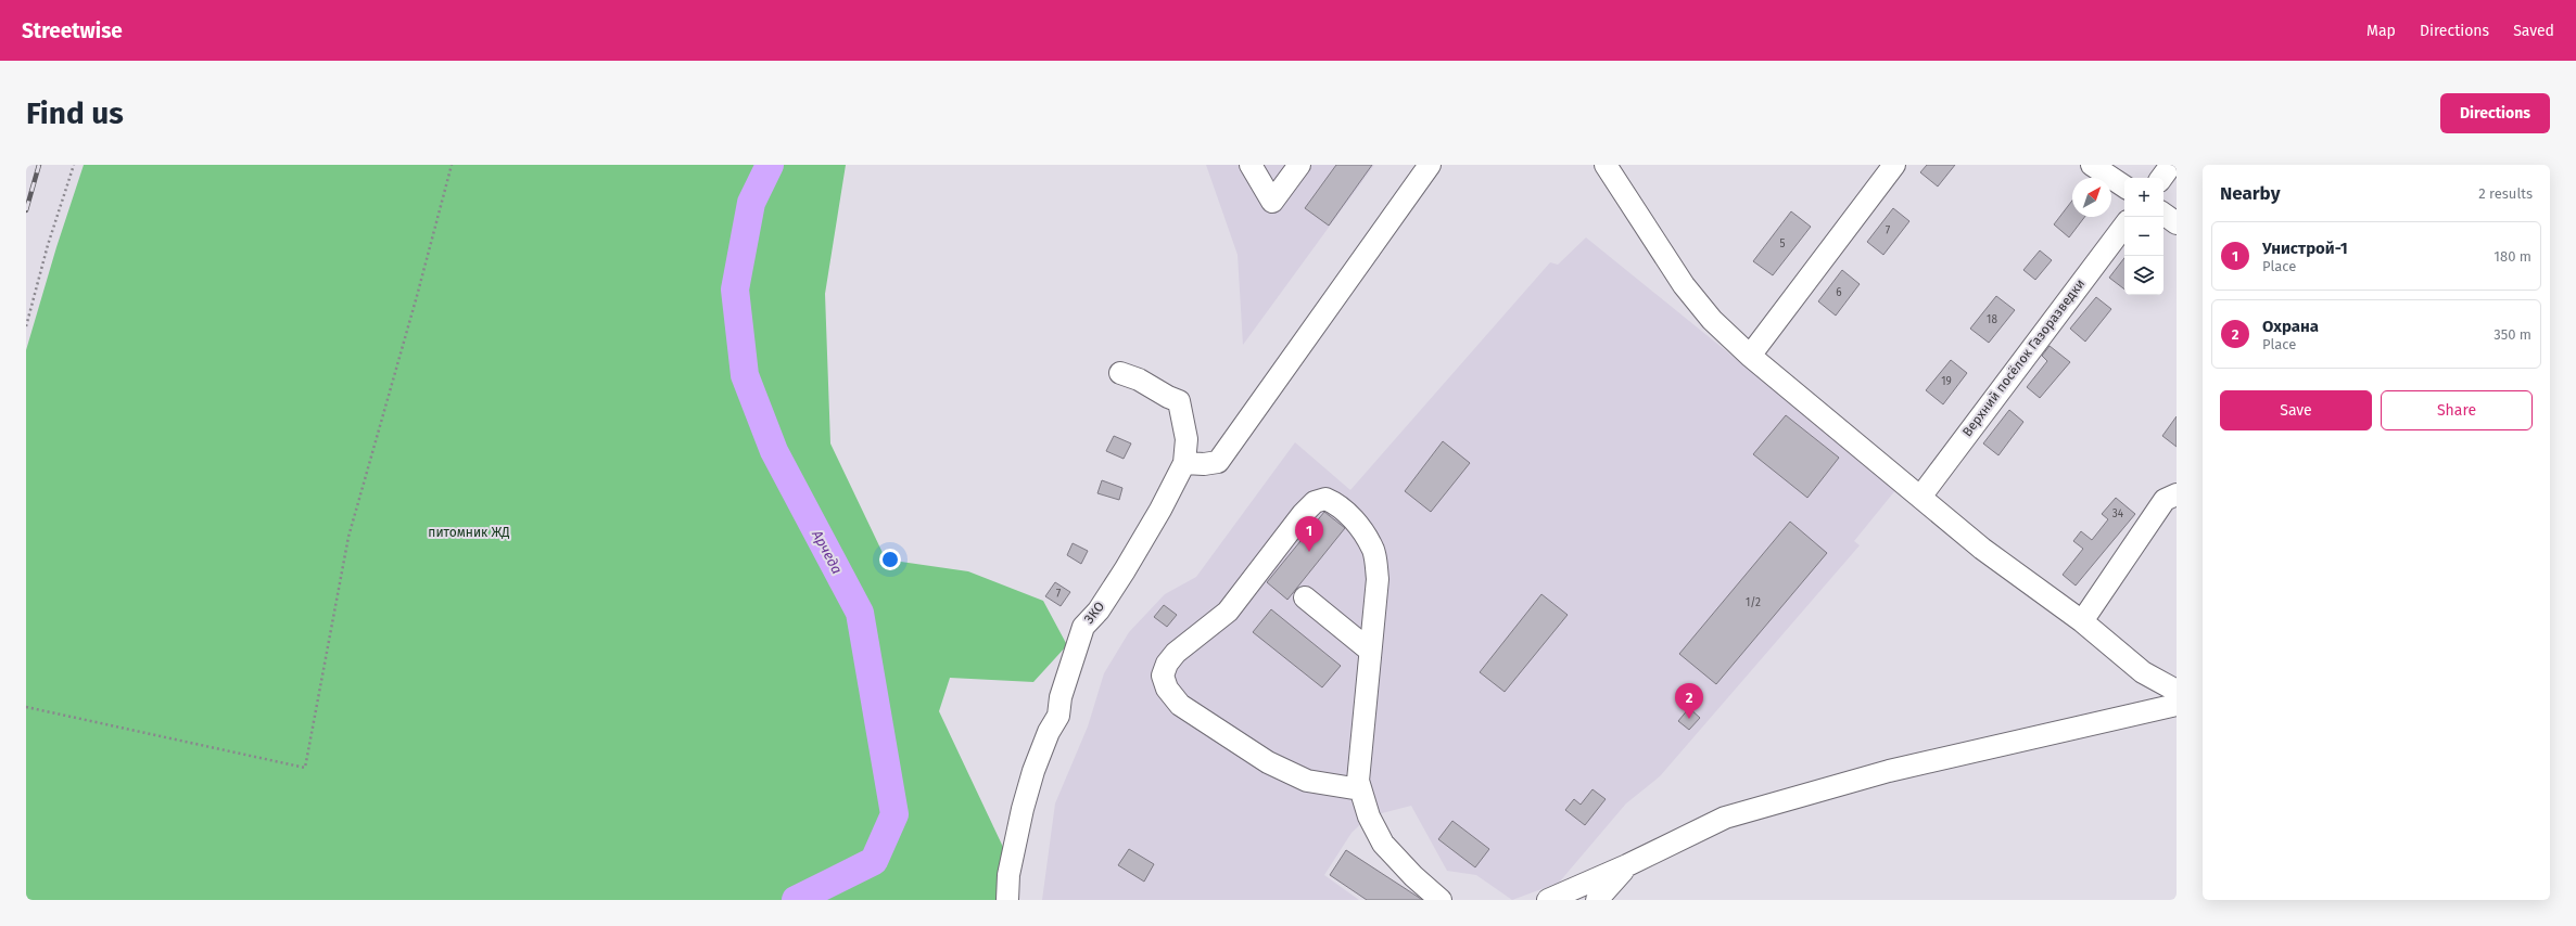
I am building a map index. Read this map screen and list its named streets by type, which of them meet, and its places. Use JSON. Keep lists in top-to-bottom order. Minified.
{"streets":{"street":["Верхний посёлок Газоразведки","ЗКО"]},"water":["Арчеда"],"parks":["питомник ЖД"],"house_numbers":["7","5","6","18","19","34","7","1/2"],"north":"top right","page":{"header":"Streetwise","nav":["Map","Directions","Saved"],"buttons":["Directions",["Save","Share"]],"title":"Find us","heading":["Nearby","2 results"],"map_buttons":["+","−"],"list":[{"mark":"1","name":"Унистрой-1","note":"Place","value":"180 m"},{"mark":"2","name":"Охрана","note":"Place","value":"350 m"}],"pins":["1","2"]}}
